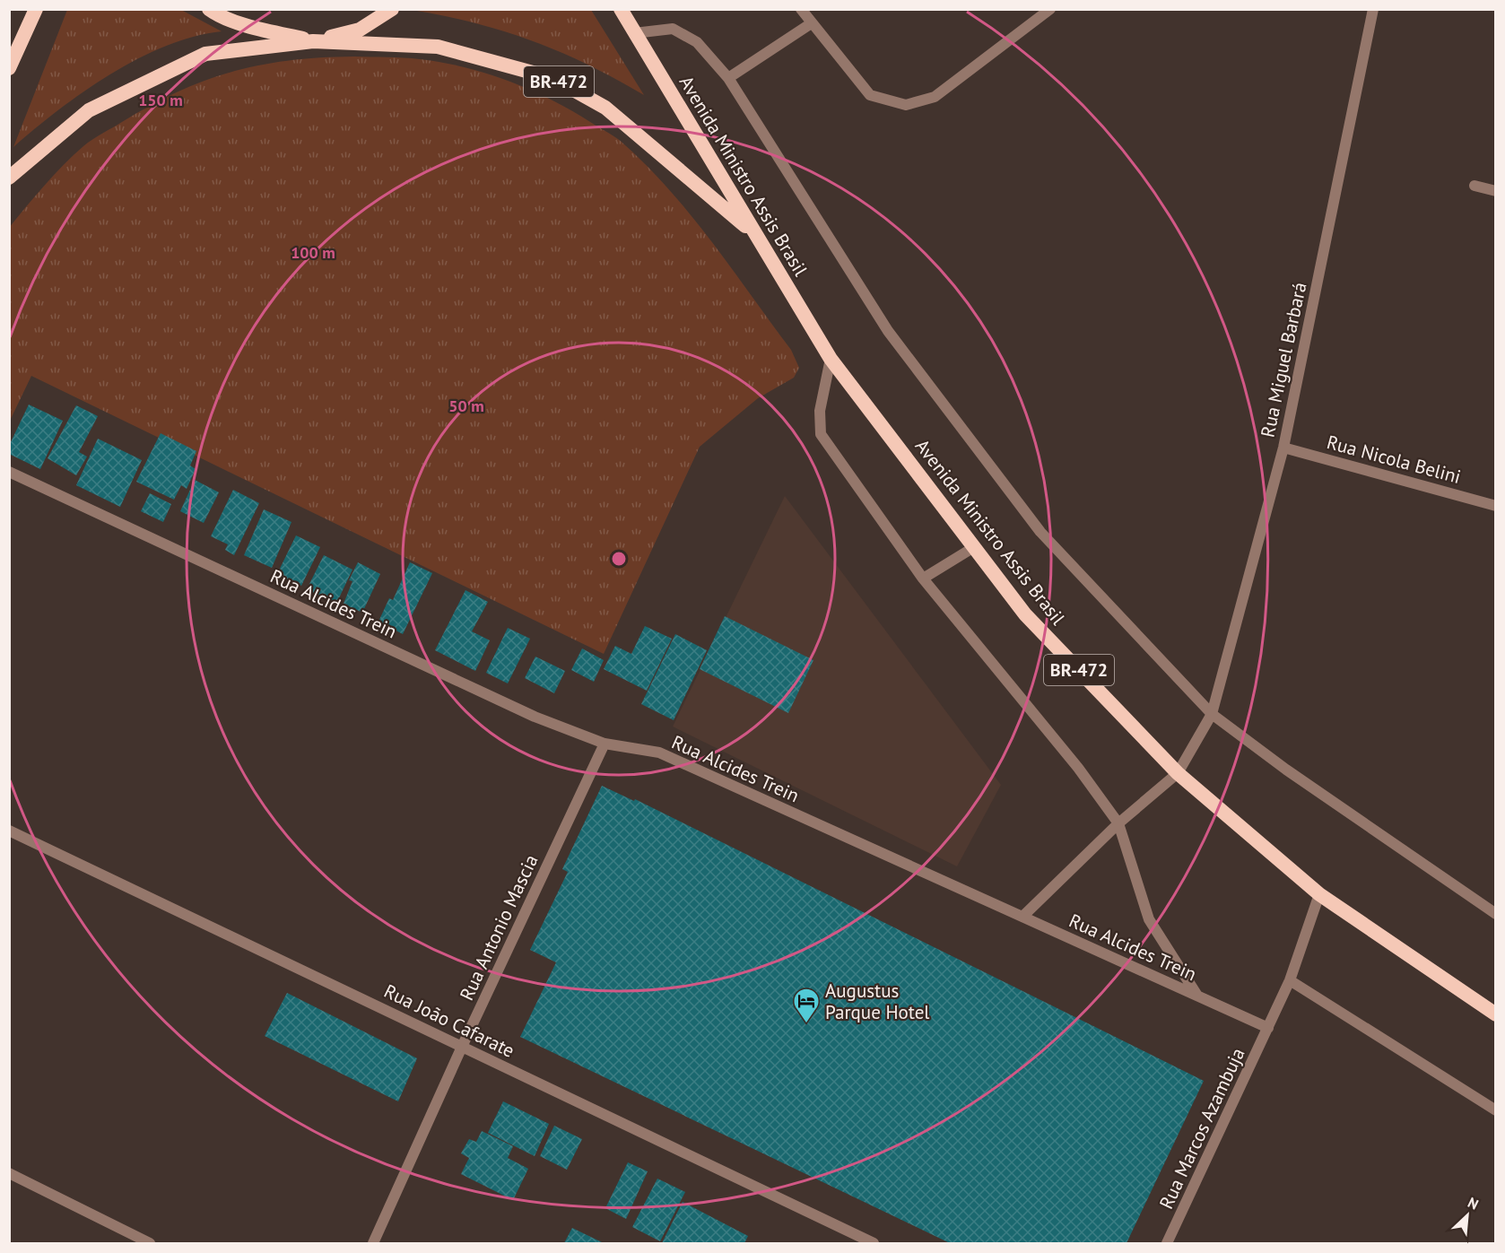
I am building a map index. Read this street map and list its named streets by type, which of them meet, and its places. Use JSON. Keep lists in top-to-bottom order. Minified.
{"streets":{"highway":["BR-472","Avenida Ministro Assis Brasil"],"street":["Rua Miguel Barbará","Rua Nicola Belini","Rua Alcides Trein","Rua Antonio Mascia","Rua João Cafarate","Rua Marcos Azambuja"]},"crossings":[["BR-472","Avenida Ministro Assis Brasil"],["Avenida Ministro Assis Brasil","Rua Miguel Barbará"],["Avenida Ministro Assis Brasil","Rua Marcos Azambuja"],["Rua Miguel Barbará","Rua Nicola Belini"],["Rua Miguel Barbará","Rua Alcides Trein"],["Rua Alcides Trein","Rua Antonio Mascia"],["Rua Alcides Trein","Rua Marcos Azambuja"],["Rua Antonio Mascia","Rua João Cafarate"]],"places":{"hotel":["Augustus Parque Hotel"]},"north":"top right","rings":["150 m","100 m","50 m"]}
